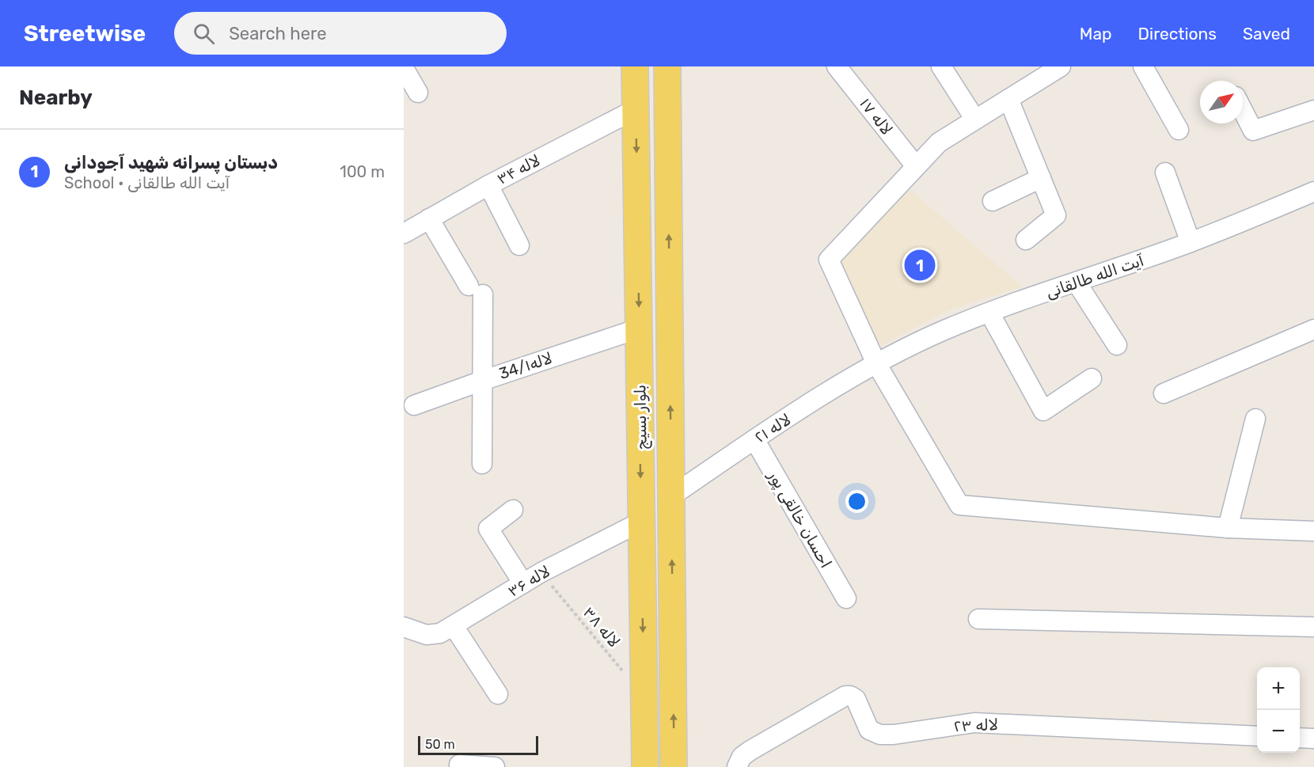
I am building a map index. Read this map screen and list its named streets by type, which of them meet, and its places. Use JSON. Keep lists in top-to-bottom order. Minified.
{"streets":{"main road":["بلوار بسیج"],"street":["لاله ۱۷","لاله ۳۴","آیت الله طالقانی","لاله34/۱","لاله ۲۱","احسان خالقی پور","لاله ۳۶","لاله ۲۳"],"path":["لاله ۳۸"]},"crossings":[["لاله ۳۴","بلوار بسیج"],["آیت الله طالقانی","لاله ۲۱"],["لاله34/۱","بلوار بسیج"],["بلوار بسیج","لاله ۲۱"],["بلوار بسیج","لاله ۳۶"],["بلوار بسیج","لاله ۳۸"],["لاله ۲۱","احسان خالقی پور"],["لاله ۳۶","لاله ۳۸"]],"scale_bar":"50 m","north":"top right","page":{"header":"Streetwise","search":"Search here","nav":["Map","Directions","Saved"],"heading":"Nearby","list":[{"mark":"1","name":"دبستان پسرانه شهید آجودانی","note":"School · آیت الله طالقانی","value":"100 m"}],"pins":"1","map_buttons":["+","−"],"scale":"50 m"}}
